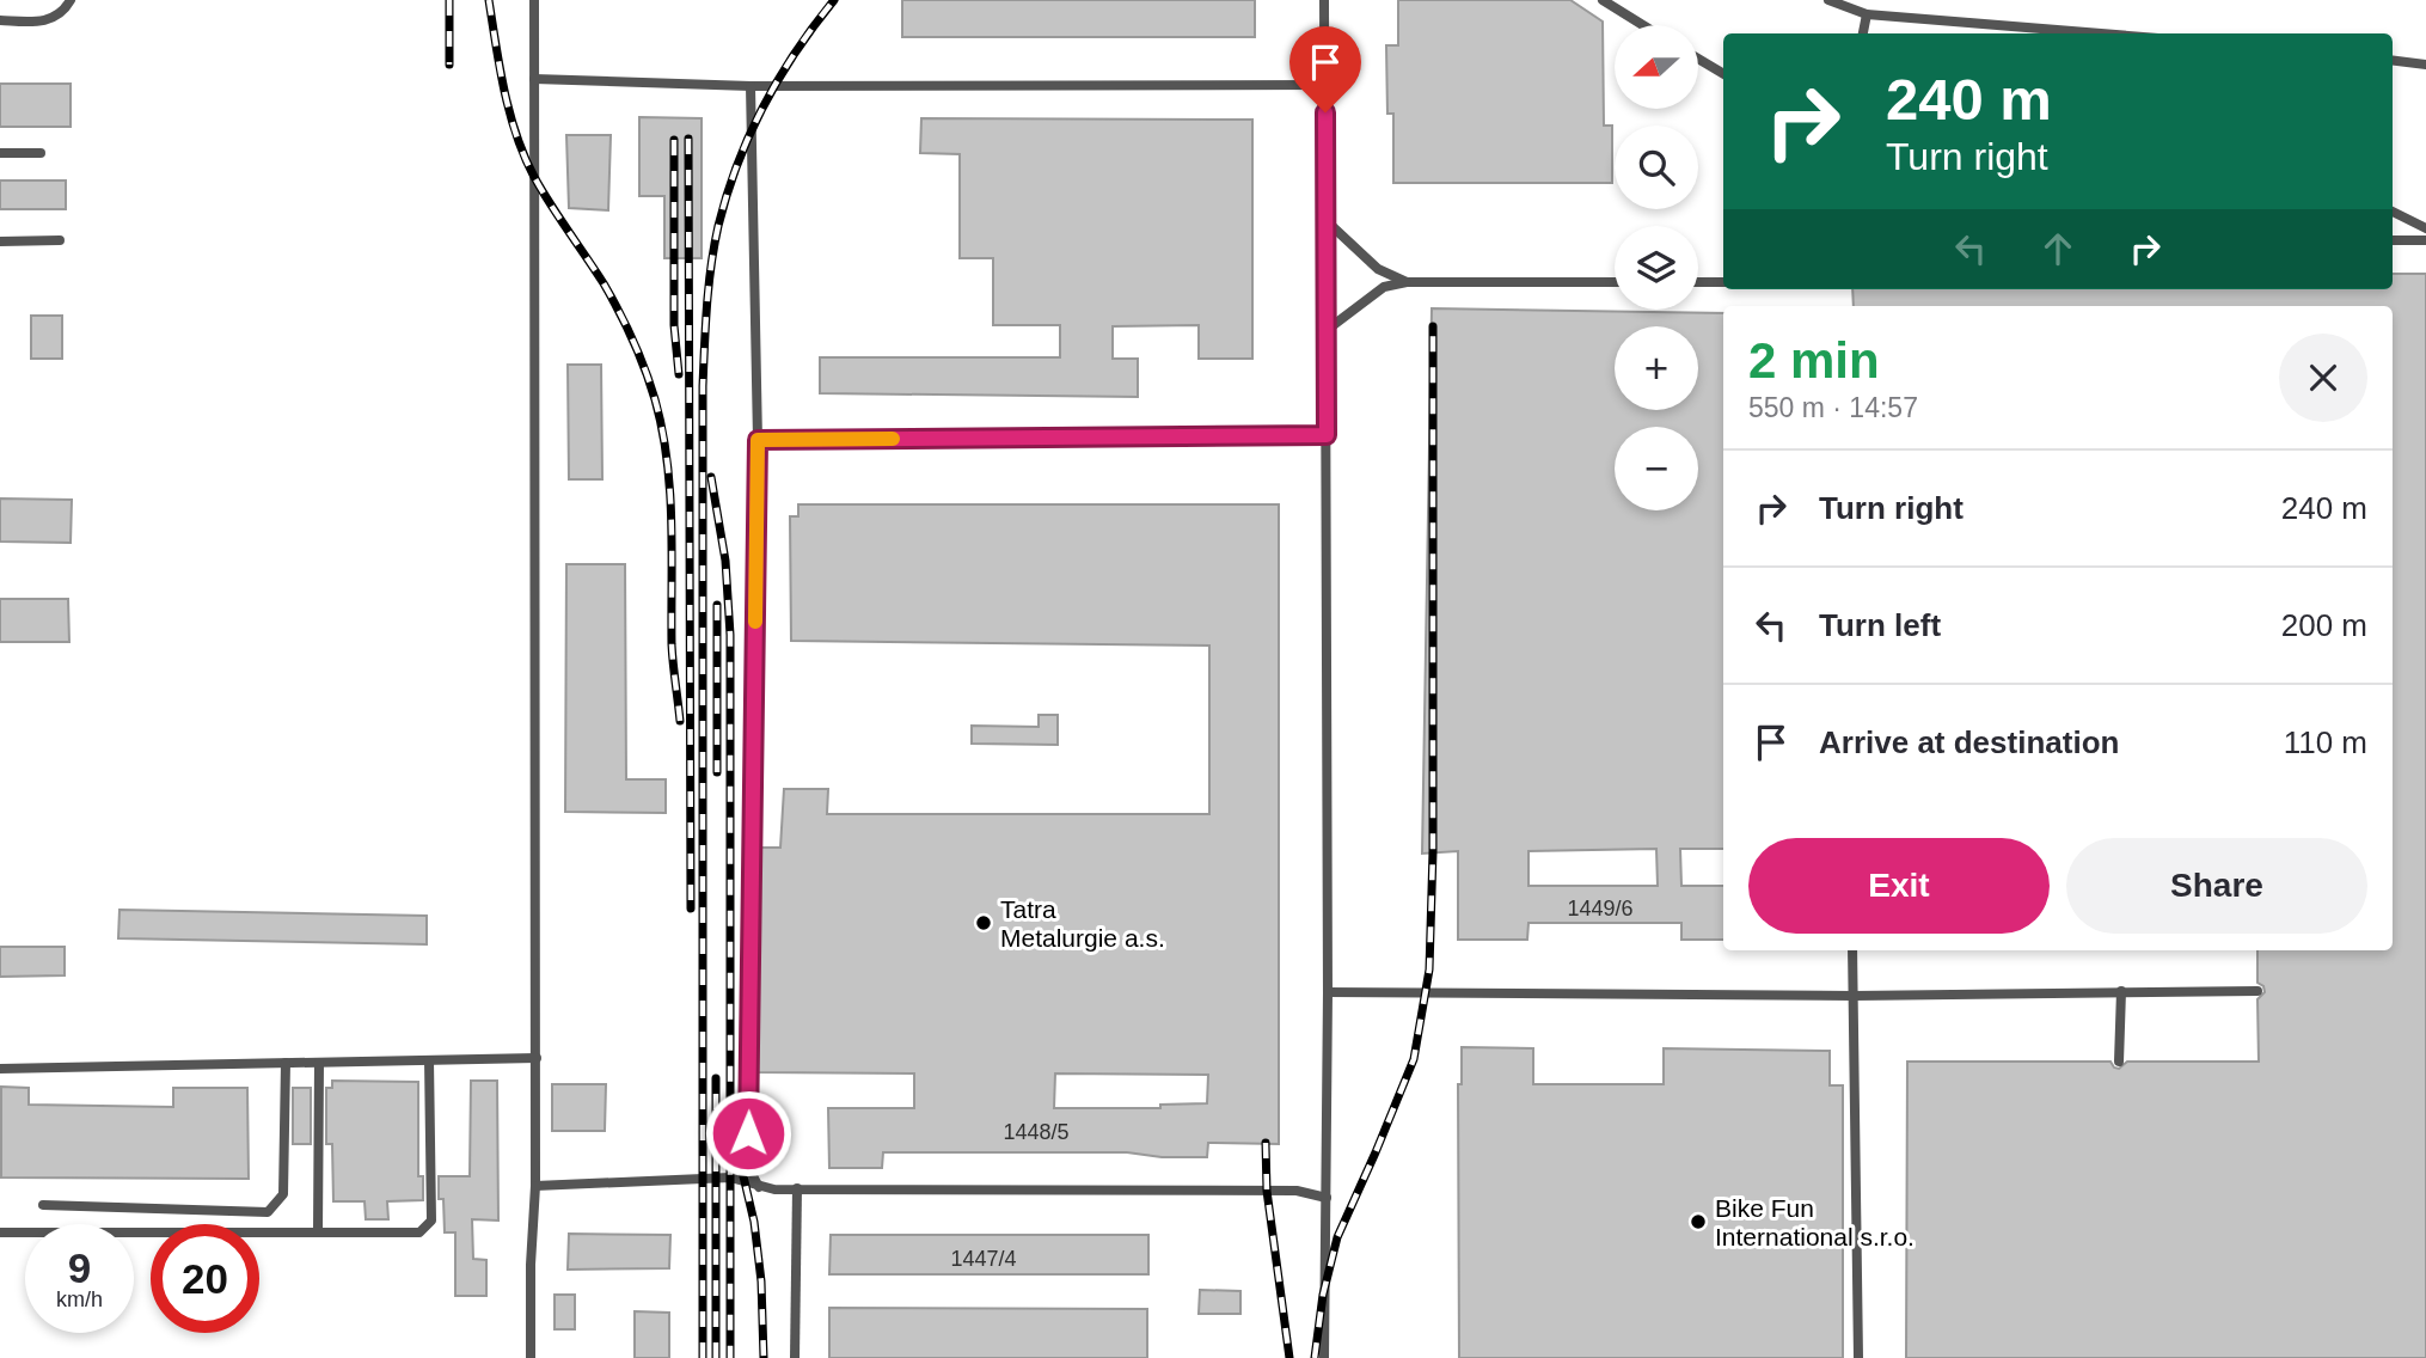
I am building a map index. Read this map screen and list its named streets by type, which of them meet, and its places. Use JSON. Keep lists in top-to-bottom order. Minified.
{"places":["Tatra Metalurgie a.s.","Bike Fun International s.r.o."],"house_numbers":["1449/6","1448/5","1447/4"],"north":"left","page":{"map_buttons":["+","−"],"turn":["240 m","Turn right"],"heading":["2 min","550 m · 14:57"],"list":[{"name":"Turn right","value":"240 m"},{"name":"Turn left","value":"200 m"},{"name":"Arrive at destination","value":"110 m"}],"buttons":["Exit","Share"],"speed":"9 km/h","limit":"20"}}
